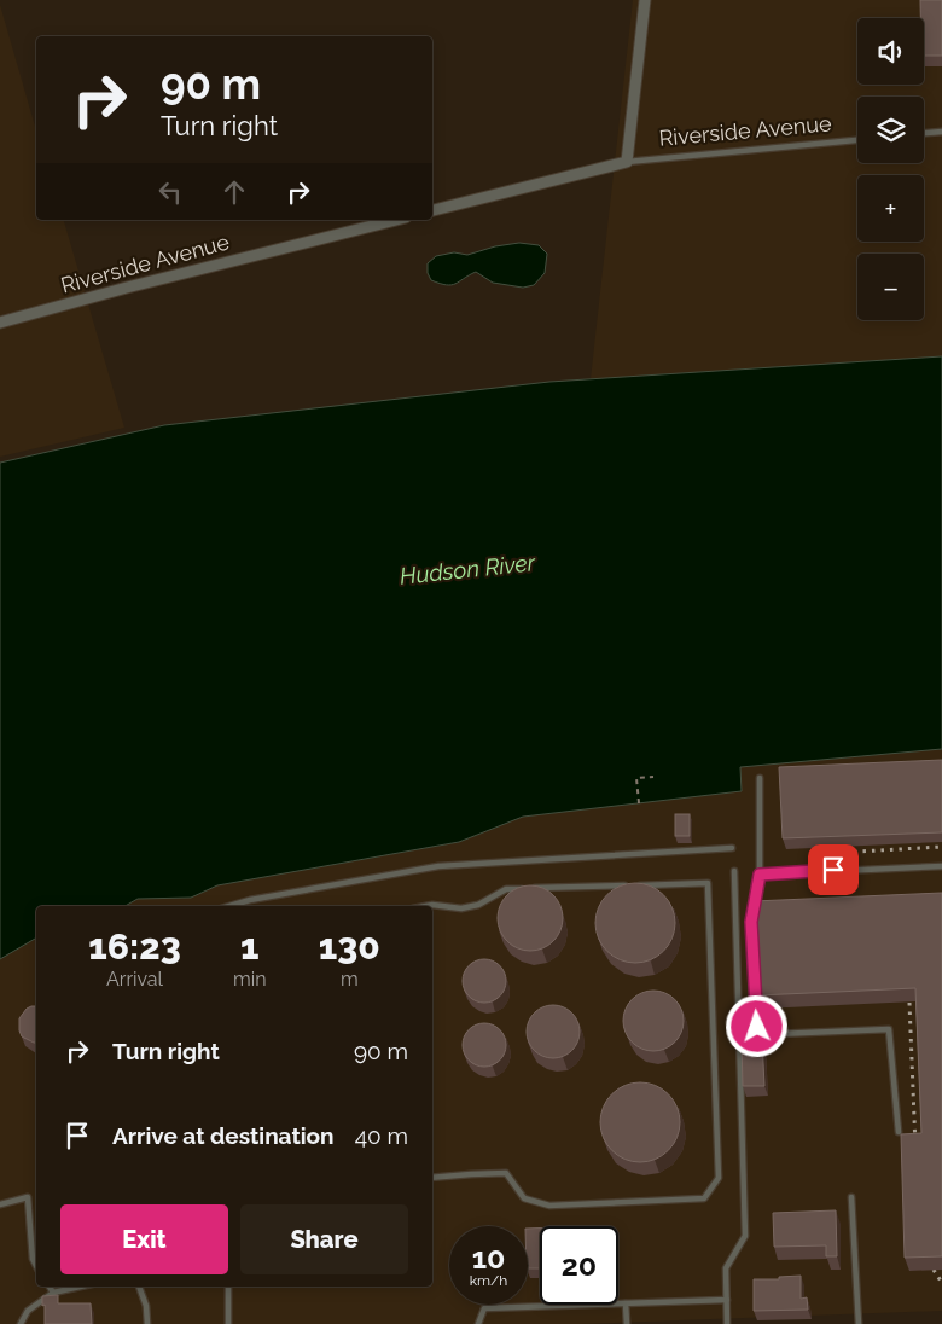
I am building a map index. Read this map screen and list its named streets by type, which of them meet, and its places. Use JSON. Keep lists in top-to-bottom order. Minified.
{"streets":{"street":["Riverside Avenue"]},"water":["Hudson River"],"page":{"map_buttons":["+","−"],"turn":["90 m","Turn right"],"eta":["16:23","Arrival","1","min","130","m"],"list":[{"name":"Turn right","value":"90 m"},{"name":"Arrive at destination","value":"40 m"}],"buttons":["Exit","Share"],"speed":"10 km/h","limit":"20"}}
